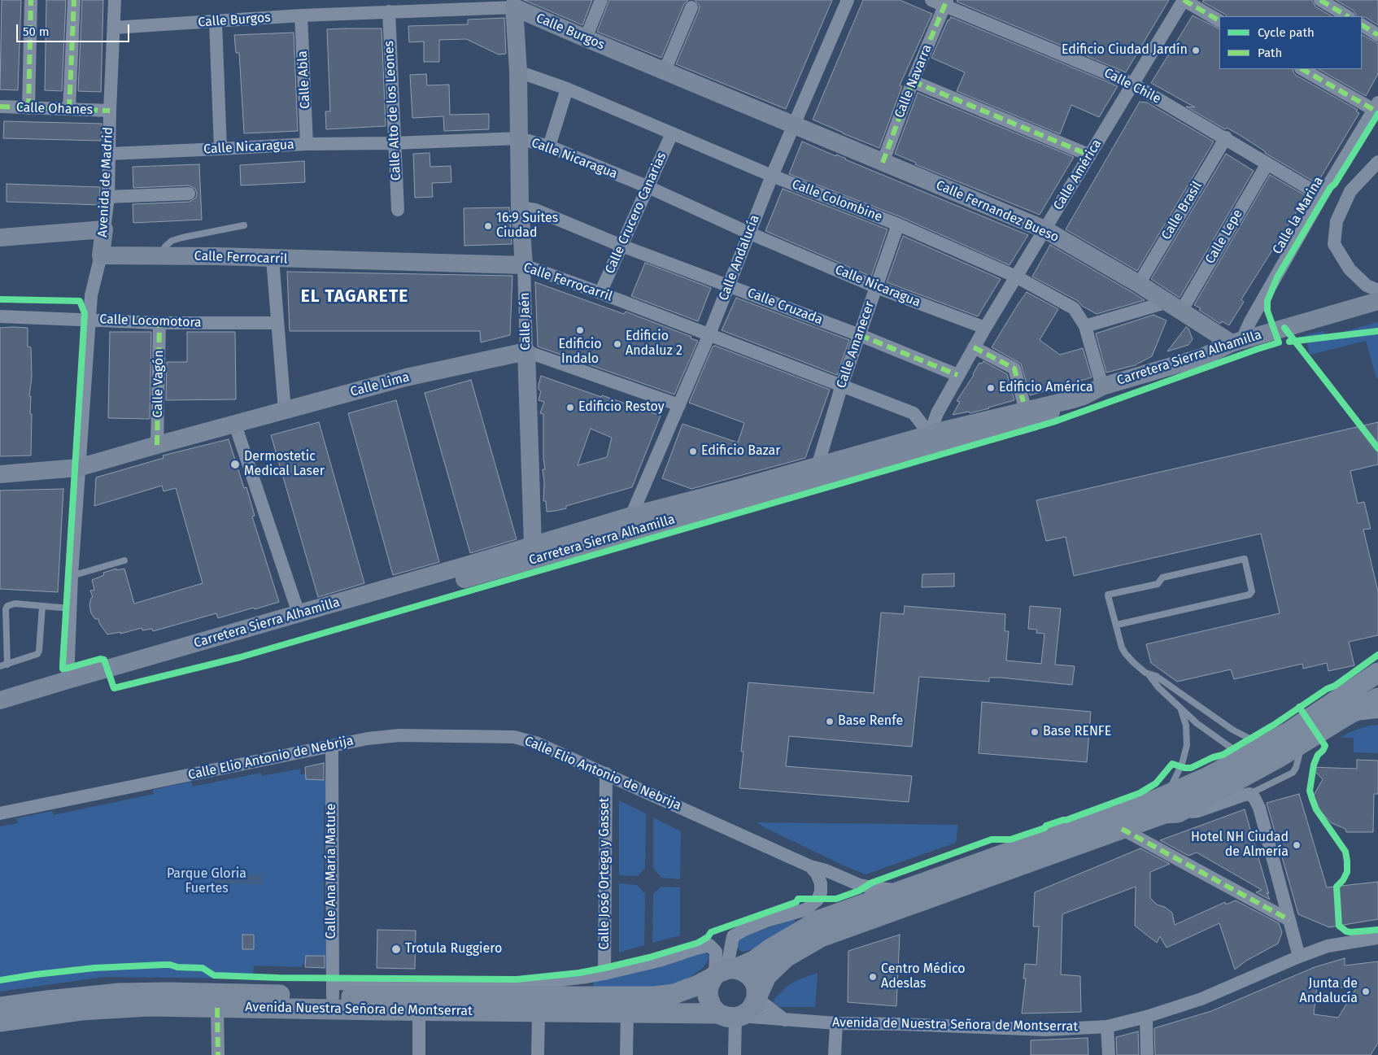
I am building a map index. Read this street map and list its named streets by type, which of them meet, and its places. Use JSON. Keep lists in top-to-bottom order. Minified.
{"streets":{"main road":["Calle Burgos","Avenida de Madrid","Calle Fernandez Bueso","Calle Ferrocarril","Calle Jaén","Carretera Sierra Alhamilla","Calle Lima","Avenida Nuestra Señora de Montserrat"],"street":["Calle Abla","Calle Navarra","Calle Chile","Calle Ohanes","Calle Alto de los Leones","Calle Nicaragua","Calle América","Calle Colombine","Calle Brasil","Calle Crucero Canarias","Calle la Marina","Calle Lepe","Calle Andalucía","Calle Cruzada","Calle Locomotora","Calle Amanecer","Calle Vagón","Calle Elio Antonio de Nebrija","Calle Ana María Matute","Calle José Ortega y Gasset","Avenida de Nuestra Señora de Montserrat"]},"crossings":[["Calle Burgos","Calle Abla"],["Calle Burgos","Calle Alto de los Leones"],["Calle Burgos","Avenida de Madrid"],["Calle Burgos","Calle Fernandez Bueso"],["Calle Burgos","Calle Andalucía"],["Calle Burgos","Calle Jaén"],["Calle Abla","Calle Nicaragua"],["Calle Navarra","Calle Chile"],["Calle Navarra","Calle Fernandez Bueso"],["Calle Chile","Calle América"],["Calle Chile","Calle Brasil"],["Calle Chile","Calle la Marina"],["Calle Chile","Calle Lepe"],["Calle Ohanes","Avenida de Madrid"],["Calle Alto de los Leones","Calle Nicaragua"],["Calle Nicaragua","Calle América"],["Calle Nicaragua","Avenida de Madrid"],["Calle Nicaragua","Calle Crucero Canarias"],["Calle Nicaragua","Calle Andalucía"],["Calle Nicaragua","Calle Jaén"],["Calle Nicaragua","Calle Amanecer"],["Calle América","Calle Colombine"],["Calle América","Calle Fernandez Bueso"],["Calle América","Calle Ferrocarril"],["Calle América","Calle Cruzada"],["Calle América","Carretera Sierra Alhamilla"],["Avenida de Madrid","Calle Ferrocarril"],["Avenida de Madrid","Calle Locomotora"],["Avenida de Madrid","Carretera Sierra Alhamilla"],["Avenida de Madrid","Calle Lima"],["Calle Colombine","Calle Crucero Canarias"],["Calle Colombine","Calle Andalucía"],["Calle Colombine","Calle Jaén"],["Calle Colombine","Calle Amanecer"],["Calle Colombine","Carretera Sierra Alhamilla"],["Calle Brasil","Calle Fernandez Bueso"],["Calle Fernandez Bueso","Calle la Marina"],["Calle Fernandez Bueso","Calle Lepe"],["Calle Fernandez Bueso","Calle Andalucía"],["Calle Fernandez Bueso","Carretera Sierra Alhamilla"],["Calle Crucero Canarias","Calle Ferrocarril"],["Calle Crucero Canarias","Calle Cruzada"],["Calle la Marina","Carretera Sierra Alhamilla"],["Calle Ferrocarril","Calle Andalucía"],["Calle Ferrocarril","Calle Jaén"],["Calle Ferrocarril","Calle Amanecer"],["Calle Ferrocarril","Carretera Sierra Alhamilla"],["Calle Andalucía","Calle Cruzada"],["Calle Andalucía","Carretera Sierra Alhamilla"],["Calle Cruzada","Calle Jaén"],["Calle Cruzada","Calle Amanecer"],["Calle Locomotora","Calle Vagón"],["Calle Jaén","Carretera Sierra Alhamilla"],["Calle Jaén","Calle Lima"],["Calle Amanecer","Carretera Sierra Alhamilla"],["Calle Vagón","Calle Lima"],["Calle Elio Antonio de Nebrija","Calle Ana María Matute"],["Calle Elio Antonio de Nebrija","Calle José Ortega y Gasset"],["Calle Elio Antonio de Nebrija","Avenida Nuestra Señora de Montserrat"],["Calle Ana María Matute","Avenida Nuestra Señora de Montserrat"],["Calle José Ortega y Gasset","Avenida Nuestra Señora de Montserrat"],["Avenida Nuestra Señora de Montserrat","Avenida de Nuestra Señora de Montserrat"]],"districts":["EL TAGARETE"],"parks":["Parque Gloria Fuertes"],"places":["Edificio Ciudad Jardín","16:9 Suites Ciudad","Edificio Indalo","Edificio Andaluz 2","Edificio América","Edificio Restoy","Edificio Bazar","Dermostetic Medical Laser","Base Renfe","Base RENFE","Hotel NH Ciudad de Almería","Trotula Ruggiero","Centro Médico Adeslas","Junta de Andalucía"],"legend":["Cycle path","Path"],"scale_bar":"50 m"}
